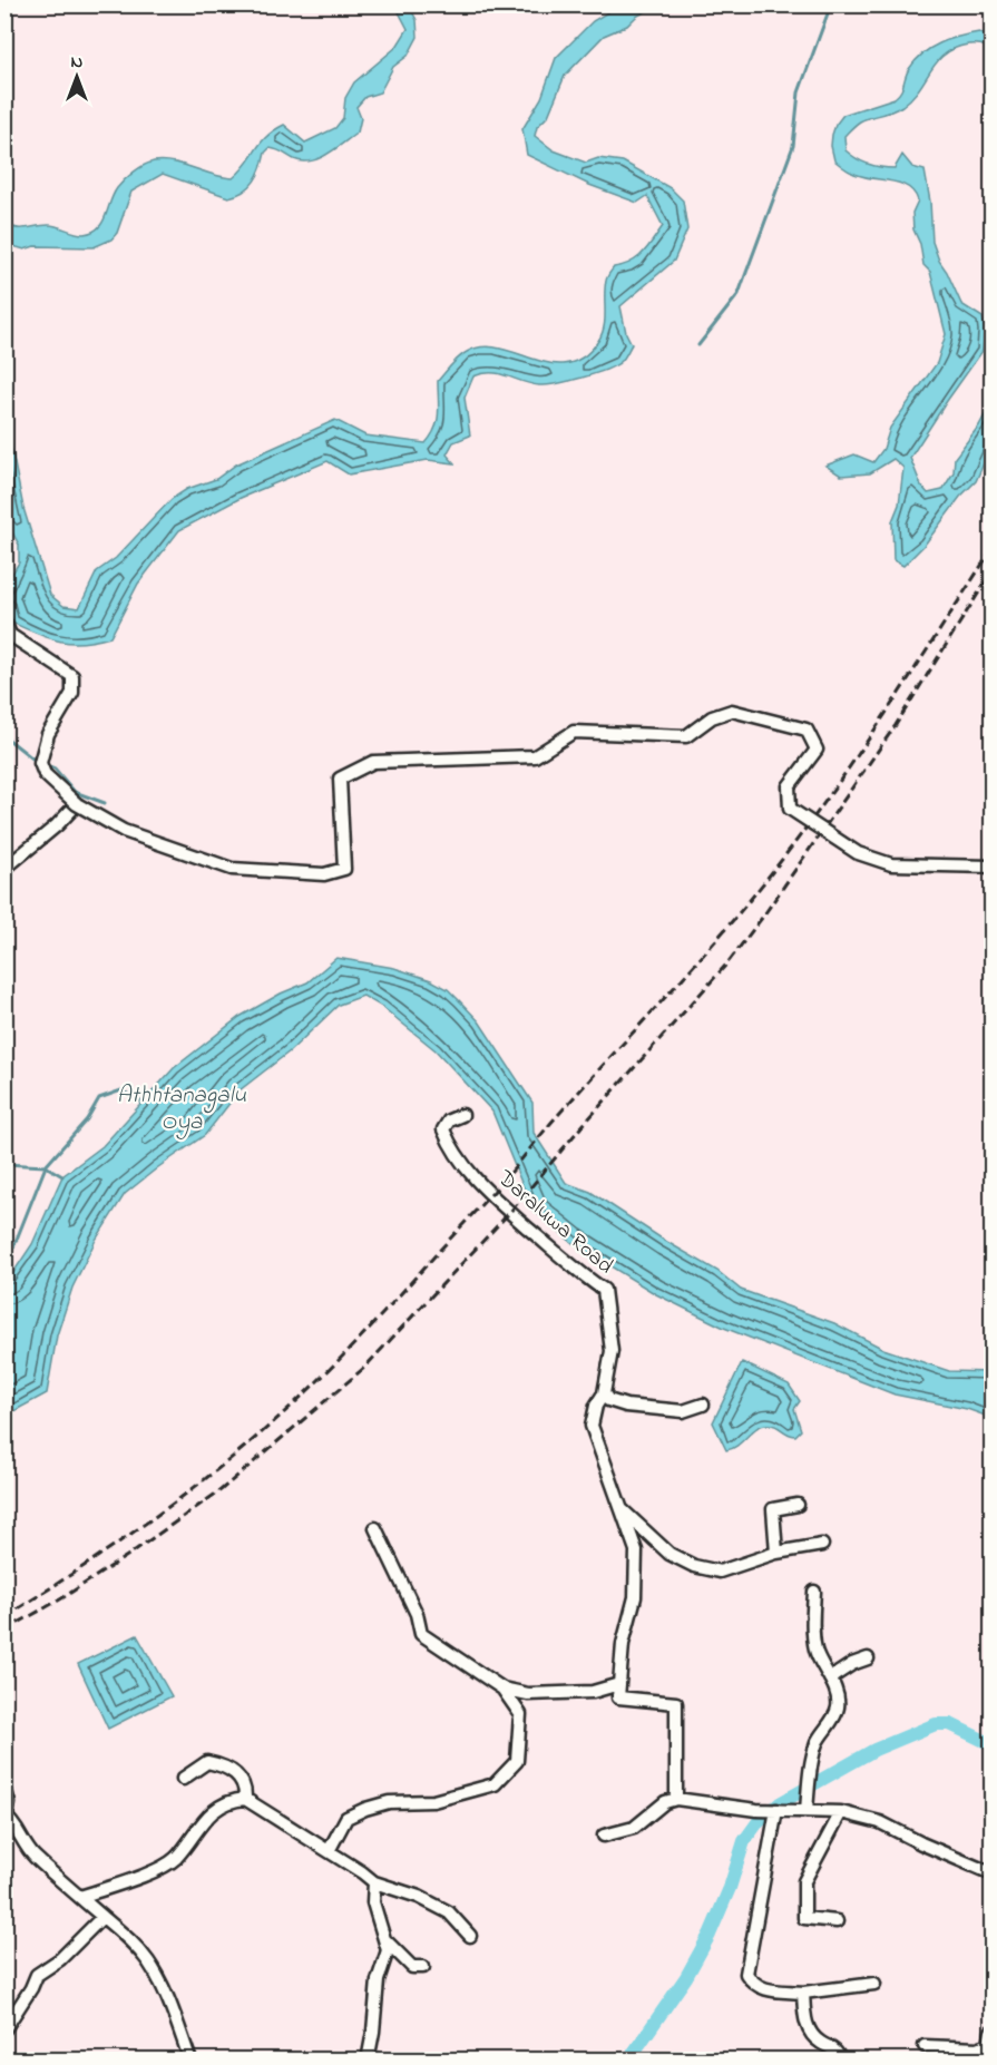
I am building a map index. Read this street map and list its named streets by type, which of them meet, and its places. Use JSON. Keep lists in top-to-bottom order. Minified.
{"streets":{"street":["Daraluwa Road"]},"water":["Athhtanagalu Oya"],"north":"top"}
